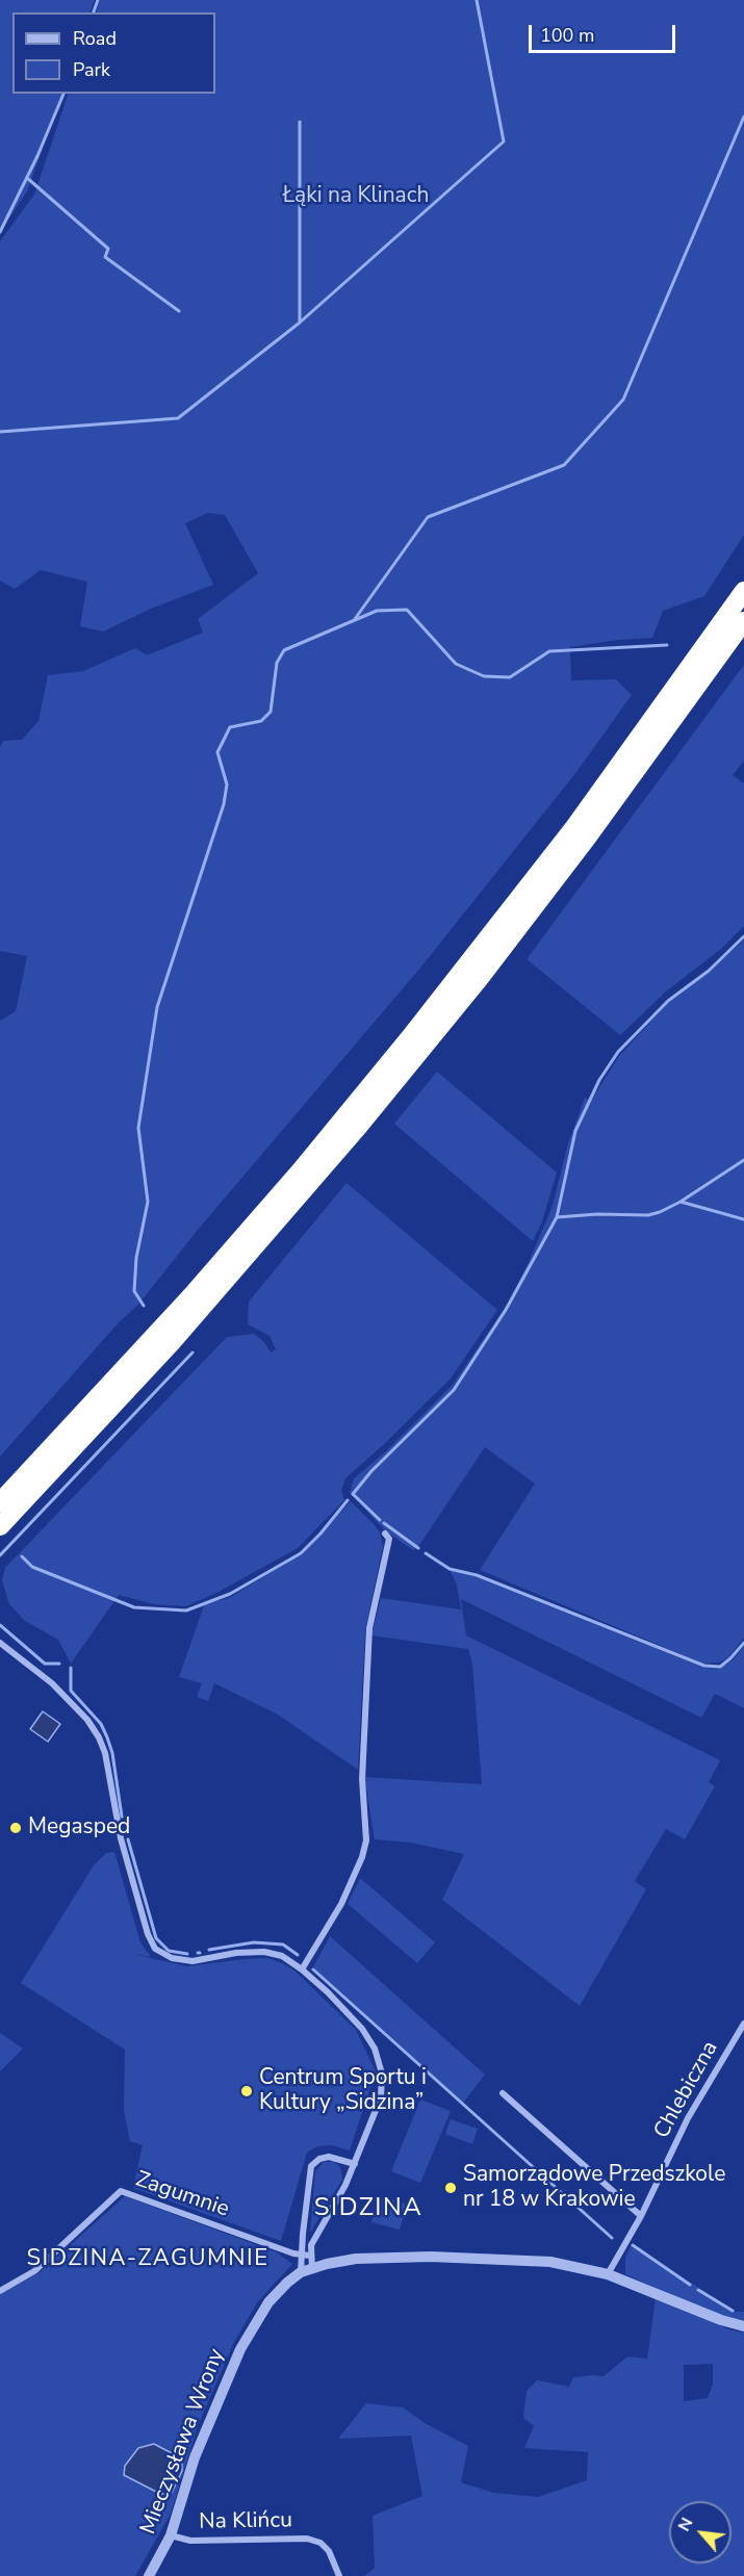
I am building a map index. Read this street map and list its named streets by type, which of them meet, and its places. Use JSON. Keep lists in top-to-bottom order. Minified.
{"streets":{"street":["Chlebiczna","Zagumnie","Mieczysława Wrony","Na Klińcu"]},"crossings":[["Chlebiczna","Mieczysława Wrony"],["Mieczysława Wrony","Na Klińcu"]],"districts":["SIDZINA","SIDZINA-ZAGUMNIE"],"parks":["Łąki na Klinach"],"places":["Megasped","Centrum Sportu i Kultury „Sidzina”","Samorządowe Przedszkole nr 18 w Krakowie"],"legend":["Road","Park"],"scale_bar":"100 m","north":"top left"}
